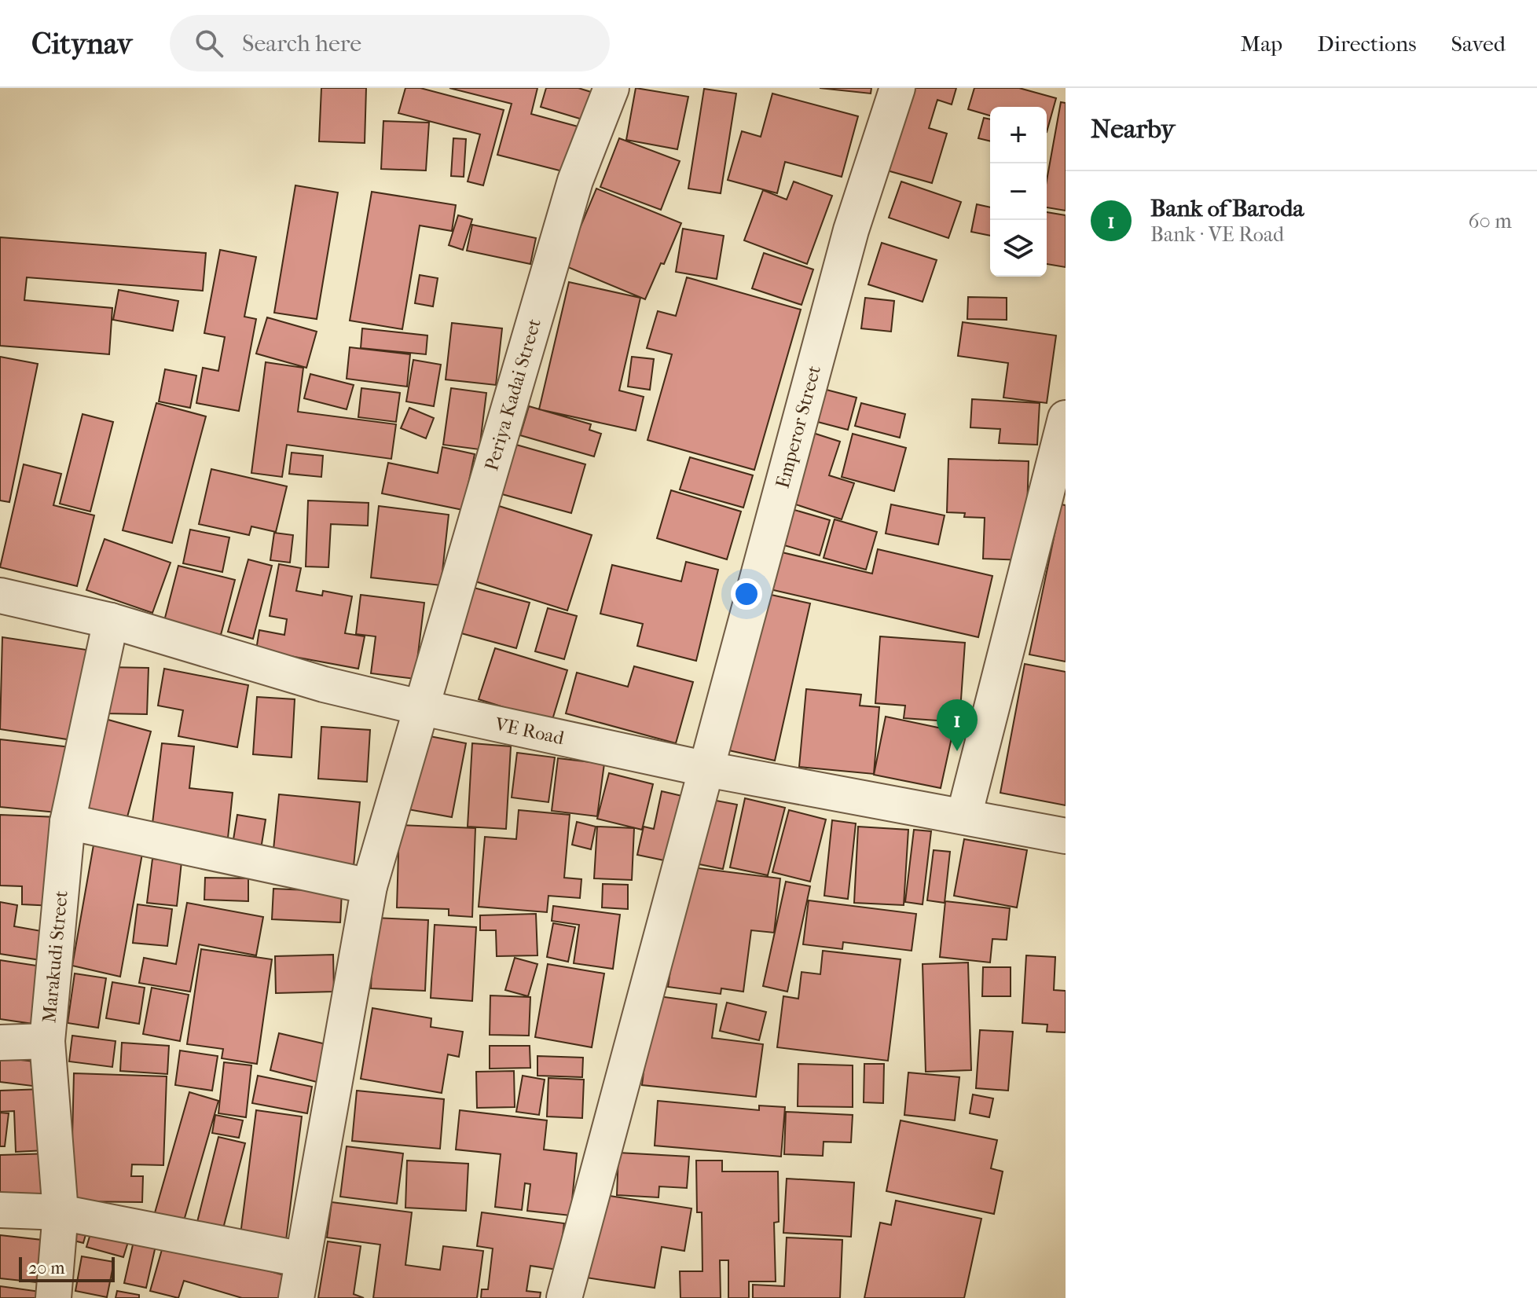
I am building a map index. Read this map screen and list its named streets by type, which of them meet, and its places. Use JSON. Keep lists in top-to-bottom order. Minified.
{"streets":{"street":["Periya Kadai Street","Emperor Street","VE Road","Marakudi Street"]},"crossings":[["Periya Kadai Street","VE Road"],["Emperor Street","VE Road"],["VE Road","Marakudi Street"]],"scale_bar":"20 m","page":{"header":"Citynav","search":"Search here","nav":["Map","Directions","Saved"],"heading":"Nearby","map_buttons":["+","−"],"list":[{"mark":"1","name":"Bank of Baroda","note":"Bank · VE Road","value":"60 m"}],"pins":"1","scale":"20 m"}}
